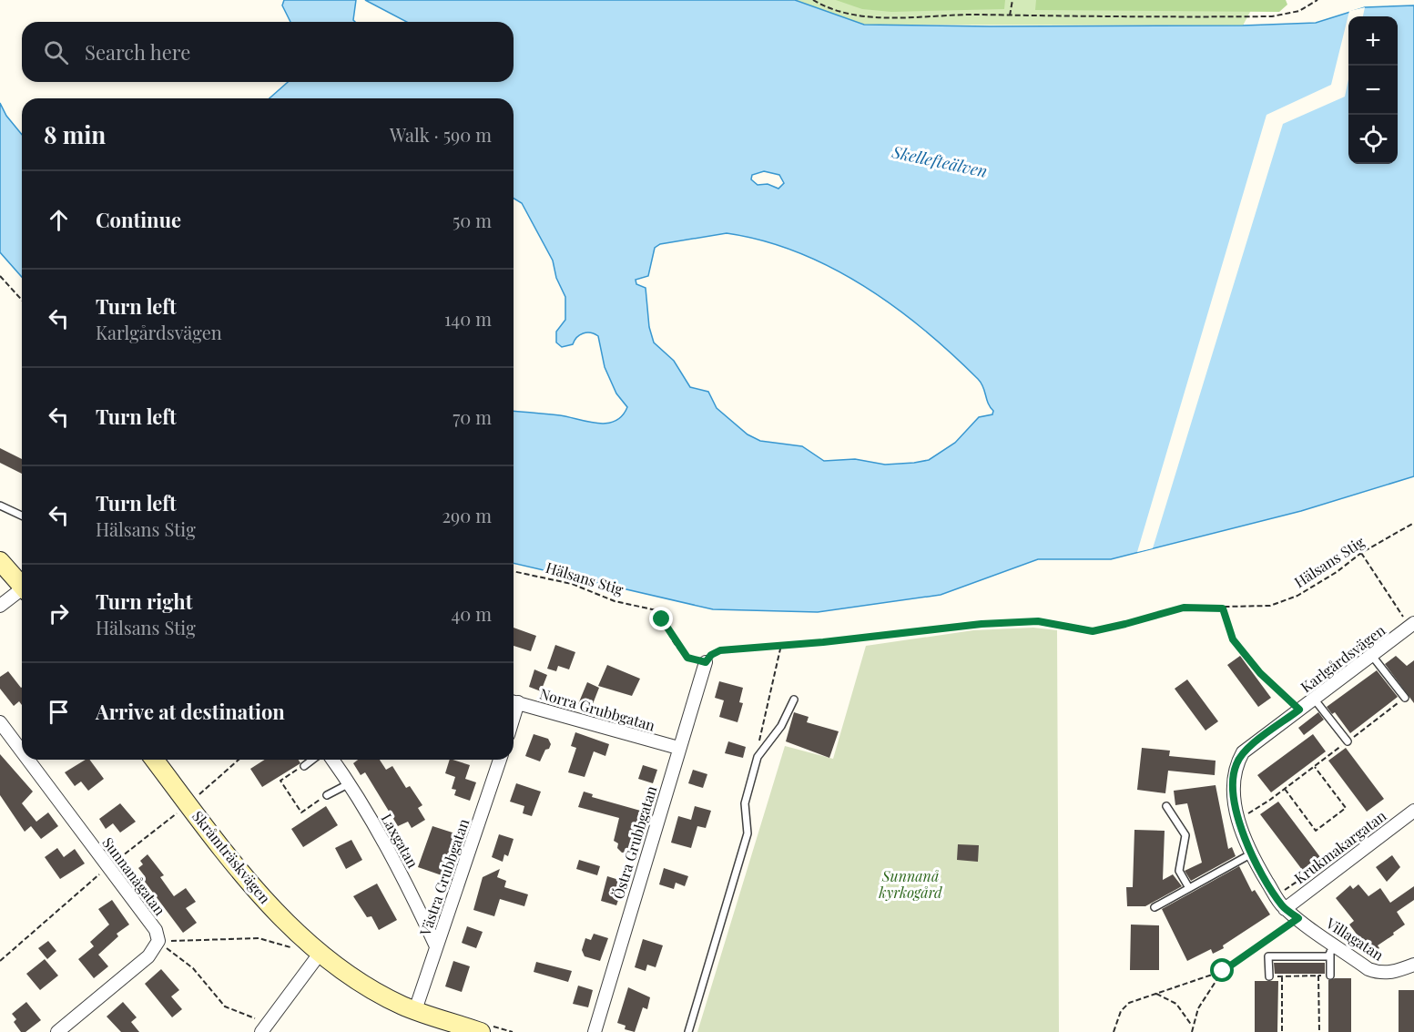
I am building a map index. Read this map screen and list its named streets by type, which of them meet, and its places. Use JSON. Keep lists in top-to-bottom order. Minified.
{"streets":{"main road":["Skråmträskvägen"],"street":["Karlgårdsvägen","Norra Grubbgatan","Laxgatan","Östra Grubbgatan","Krukmakargatan","Sunnanågatan","Västra Grubbgatan","Villagatan"],"path":["Hälsans Stig"]},"crossings":[["Hälsans Stig","Östra Grubbgatan"],["Karlgårdsvägen","Krukmakargatan"],["Karlgårdsvägen","Villagatan"],["Norra Grubbgatan","Östra Grubbgatan"],["Laxgatan","Västra Grubbgatan"],["Krukmakargatan","Villagatan"],["Skråmträskvägen","Västra Grubbgatan"]],"water":["Skellefteälven"],"parks":["Sunnanå kyrkogård"],"page":{"map_buttons":["+","−"],"search":"Search here","heading":["8 min","Walk · 590 m"],"list":[["Continue","50 m"],["Turn left","Karlgårdsvägen","140 m"],["Turn left","70 m"],["Turn left","Hälsans Stig","290 m"],["Turn right","Hälsans Stig","40 m"],"Arrive at destination"]}}
